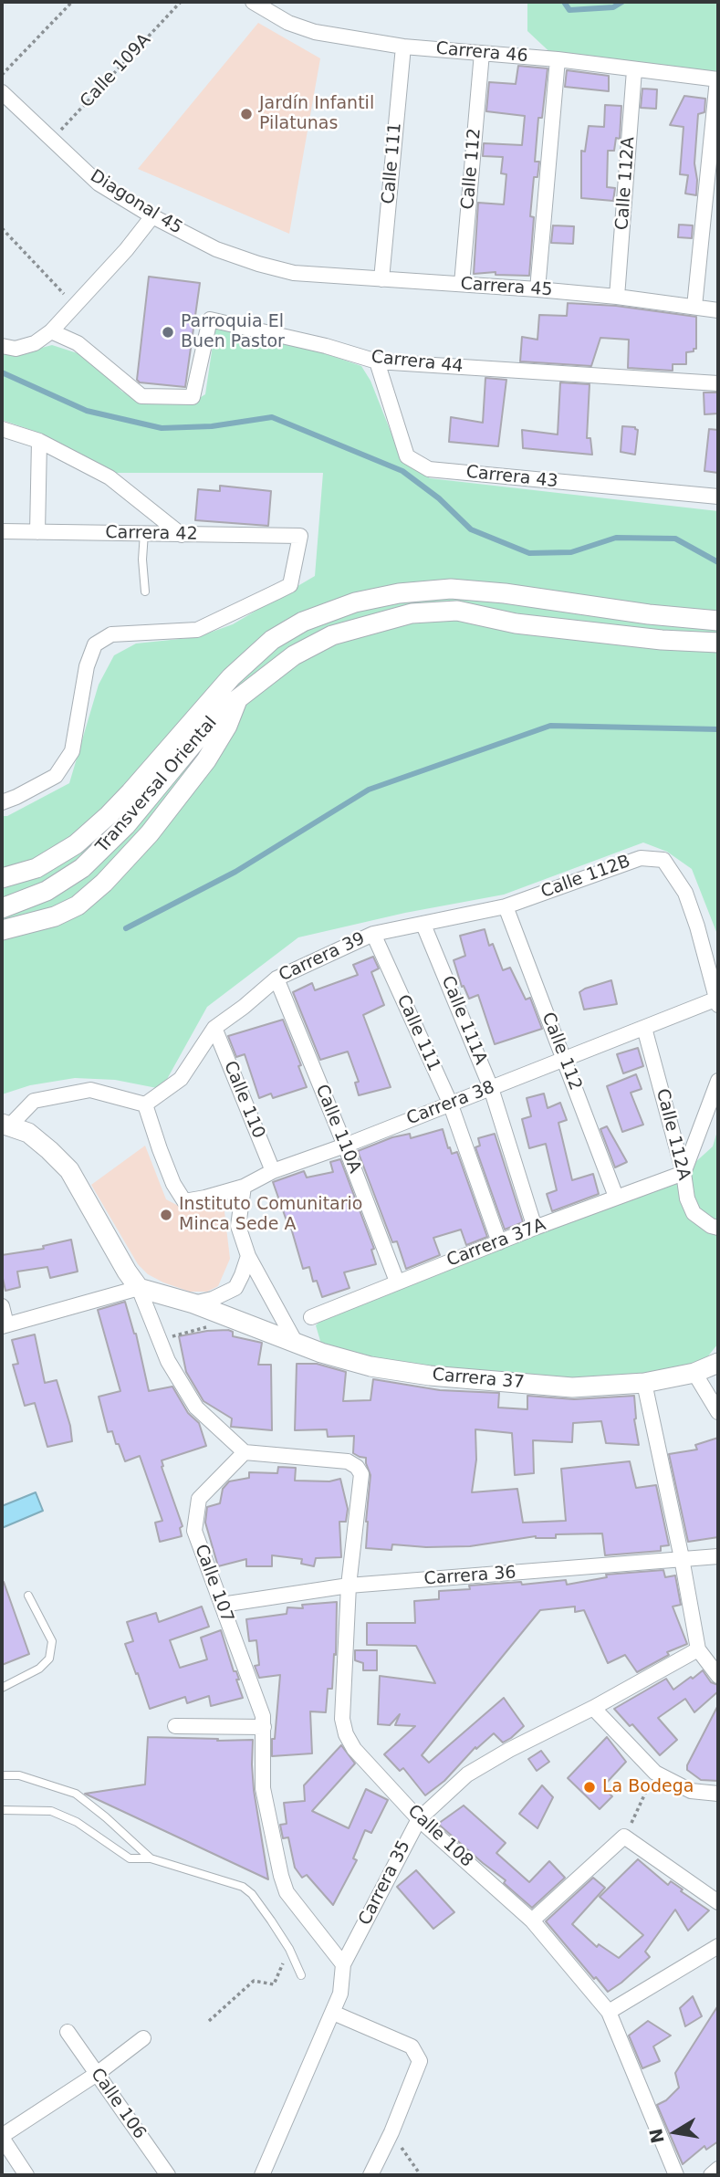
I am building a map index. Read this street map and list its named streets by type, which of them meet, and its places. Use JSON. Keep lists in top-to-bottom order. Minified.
{"streets":{"main road":["Transversal Oriental","Carrera 37"],"street":["Carrera 46","Calle 111","Calle 112","Calle 112A","Diagonal 45","Carrera 45","Carrera 44","Carrera 43","Carrera 42","Calle 112B","Carrera 39","Calle 111A","Calle 110","Carrera 38","Calle 110A","Carrera 37A","Carrera 36","Calle 107","Calle 108","Carrera 35","Calle 106"],"path":["Calle 109A"]},"crossings":[["Carrera 46","Calle 111"],["Carrera 46","Calle 112"],["Carrera 46","Calle 112A"],["Calle 109A","Diagonal 45"],["Calle 111","Carrera 45"],["Calle 111","Carrera 39"],["Calle 111","Carrera 38"],["Calle 111","Carrera 37A"],["Calle 112","Carrera 45"],["Calle 112","Calle 112B"],["Calle 112","Carrera 39"],["Calle 112","Carrera 38"],["Calle 112","Carrera 37A"],["Calle 112A","Carrera 45"],["Calle 112A","Carrera 38"],["Calle 112A","Carrera 37A"],["Diagonal 45","Carrera 45"],["Carrera 44","Carrera 43"],["Calle 112B","Carrera 39"],["Calle 112B","Carrera 38"],["Carrera 39","Calle 111A"],["Carrera 39","Calle 110"],["Carrera 39","Carrera 38"],["Carrera 39","Calle 110A"],["Calle 111A","Carrera 38"],["Calle 111A","Carrera 37A"],["Calle 110","Carrera 38"],["Carrera 38","Calle 110A"],["Calle 110A","Carrera 37A"],["Carrera 36","Calle 107"],["Carrera 36","Calle 108"],["Calle 107","Calle 108"],["Calle 107","Carrera 35"],["Calle 108","Carrera 35"]],"places":["Jardín Infantil Pilatunas","Parroquia El Buen Pastor","Instituto Comunitario Minca Sede A","La Bodega"],"north":"left"}
